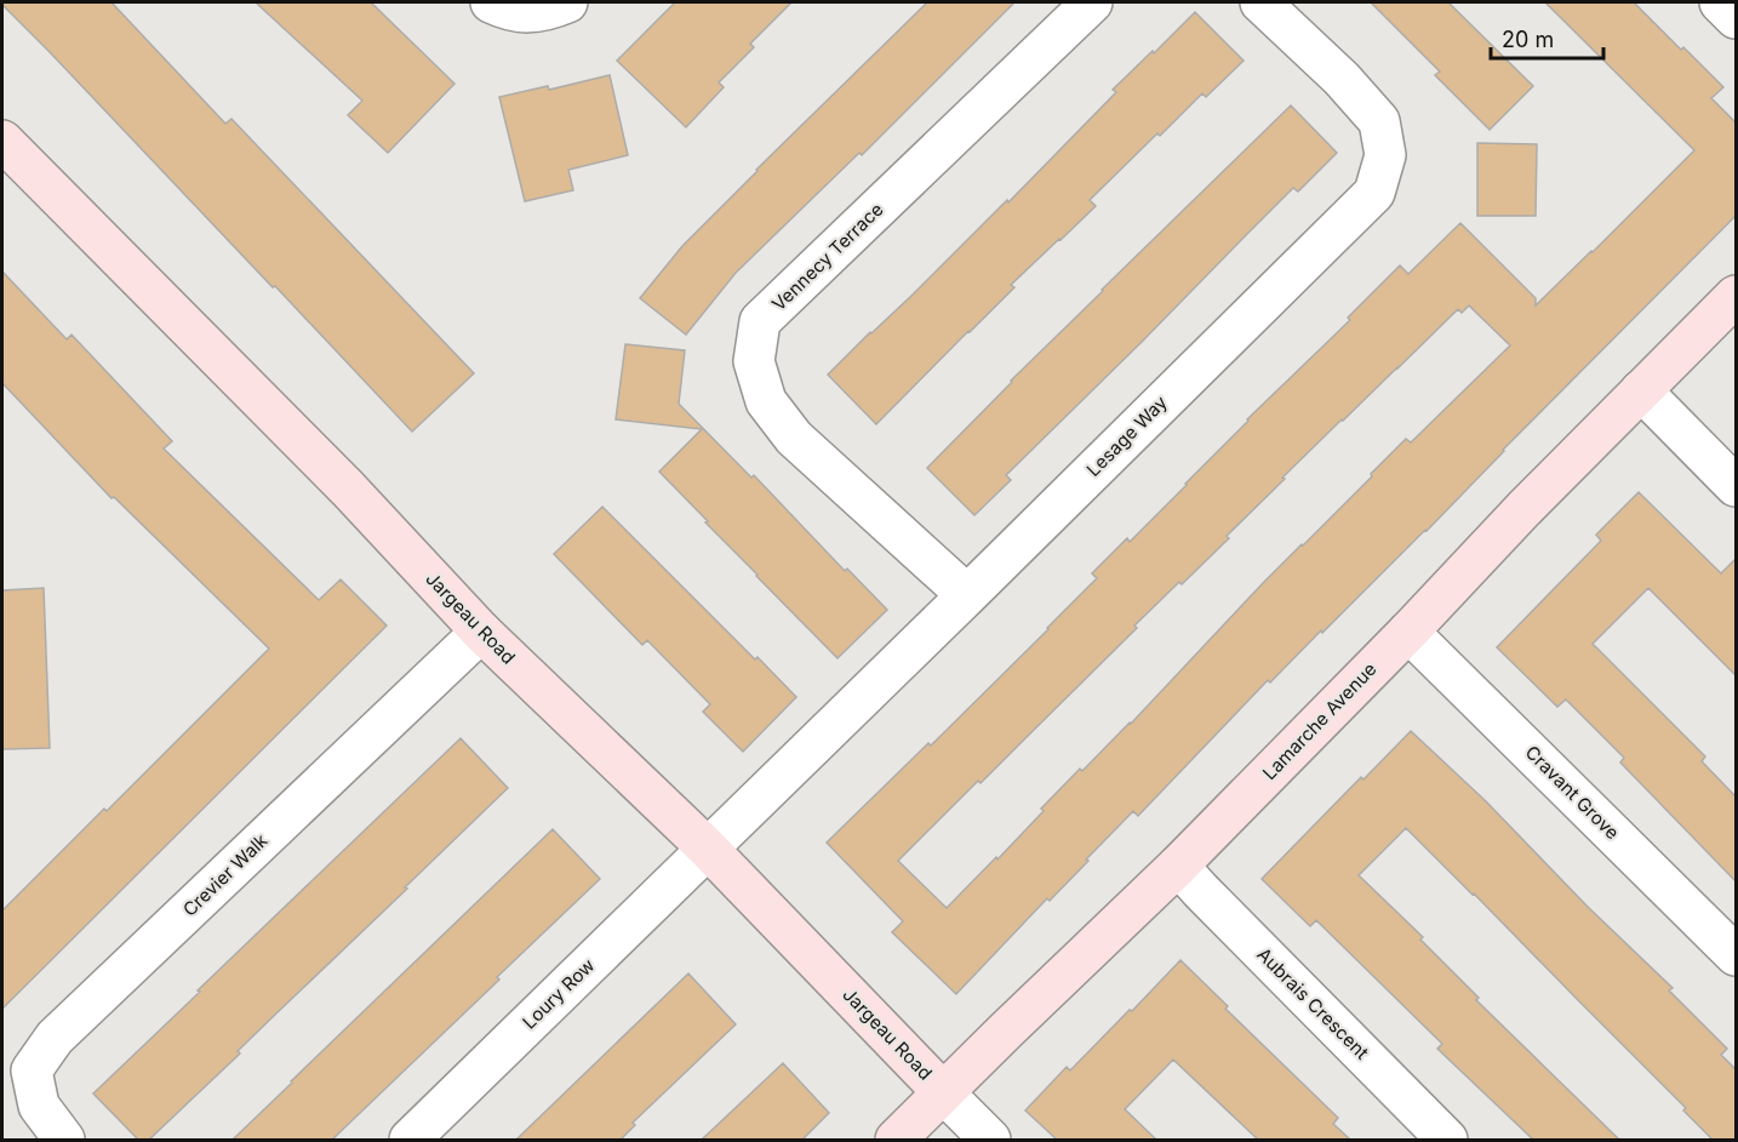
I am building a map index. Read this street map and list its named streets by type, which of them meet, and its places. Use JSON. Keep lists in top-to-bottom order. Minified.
{"streets":{"street":["Vennecy Terrace","Lesage Way","Jargeau Road","Lamarche Avenue","Cravant Grove","Crevier Walk","Loury Row","Aubrais Crescent"]},"crossings":[["Vennecy Terrace","Lesage Way"],["Lesage Way","Jargeau Road"],["Lesage Way","Loury Row"],["Jargeau Road","Lamarche Avenue"],["Jargeau Road","Crevier Walk"],["Jargeau Road","Loury Row"],["Lamarche Avenue","Cravant Grove"],["Lamarche Avenue","Aubrais Crescent"]],"scale_bar":"20 m"}
